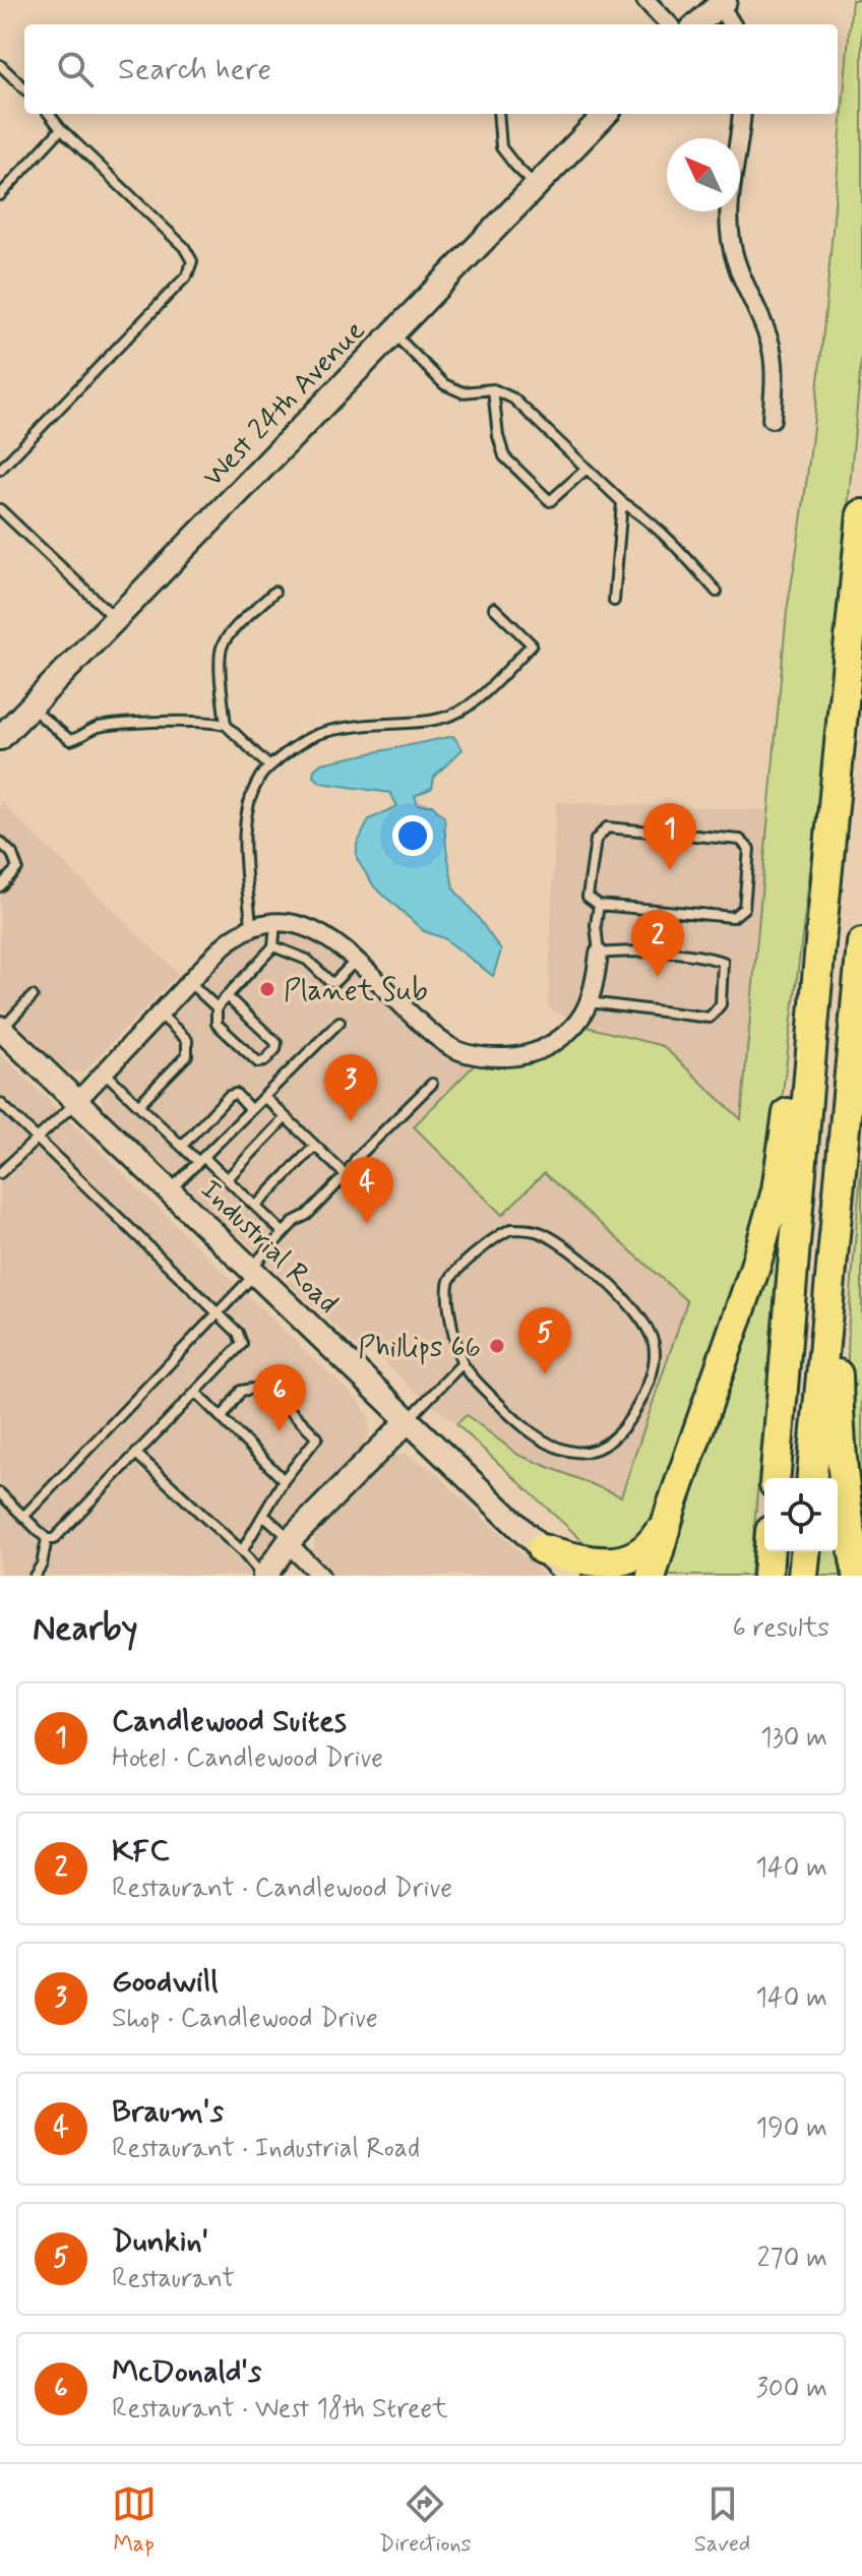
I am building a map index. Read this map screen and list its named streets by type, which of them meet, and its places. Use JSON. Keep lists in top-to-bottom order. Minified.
{"streets":{"street":["West 24th Avenue","Industrial Road"]},"places":["Planet Sub","Phillips 66"],"north":"top left","page":{"search":"Search here","pins":["1","2","3","4","5","6"],"heading":["Nearby","6 results"],"list":[{"mark":"1","name":"Candlewood Suites","note":"Hotel · Candlewood Drive","value":"130 m"},{"mark":"2","name":"KFC","note":"Restaurant · Candlewood Drive","value":"140 m"},{"mark":"3","name":"Goodwill","note":"Shop · Candlewood Drive","value":"140 m"},{"mark":"4","name":"Braum's","note":"Restaurant · Industrial Road","value":"190 m"},{"mark":"5","name":"Dunkin'","note":"Restaurant","value":"270 m"},{"mark":"6","name":"McDonald's","note":"Restaurant · West 18th Street","value":"300 m"}],"nav":["Map","Directions","Saved"]}}
